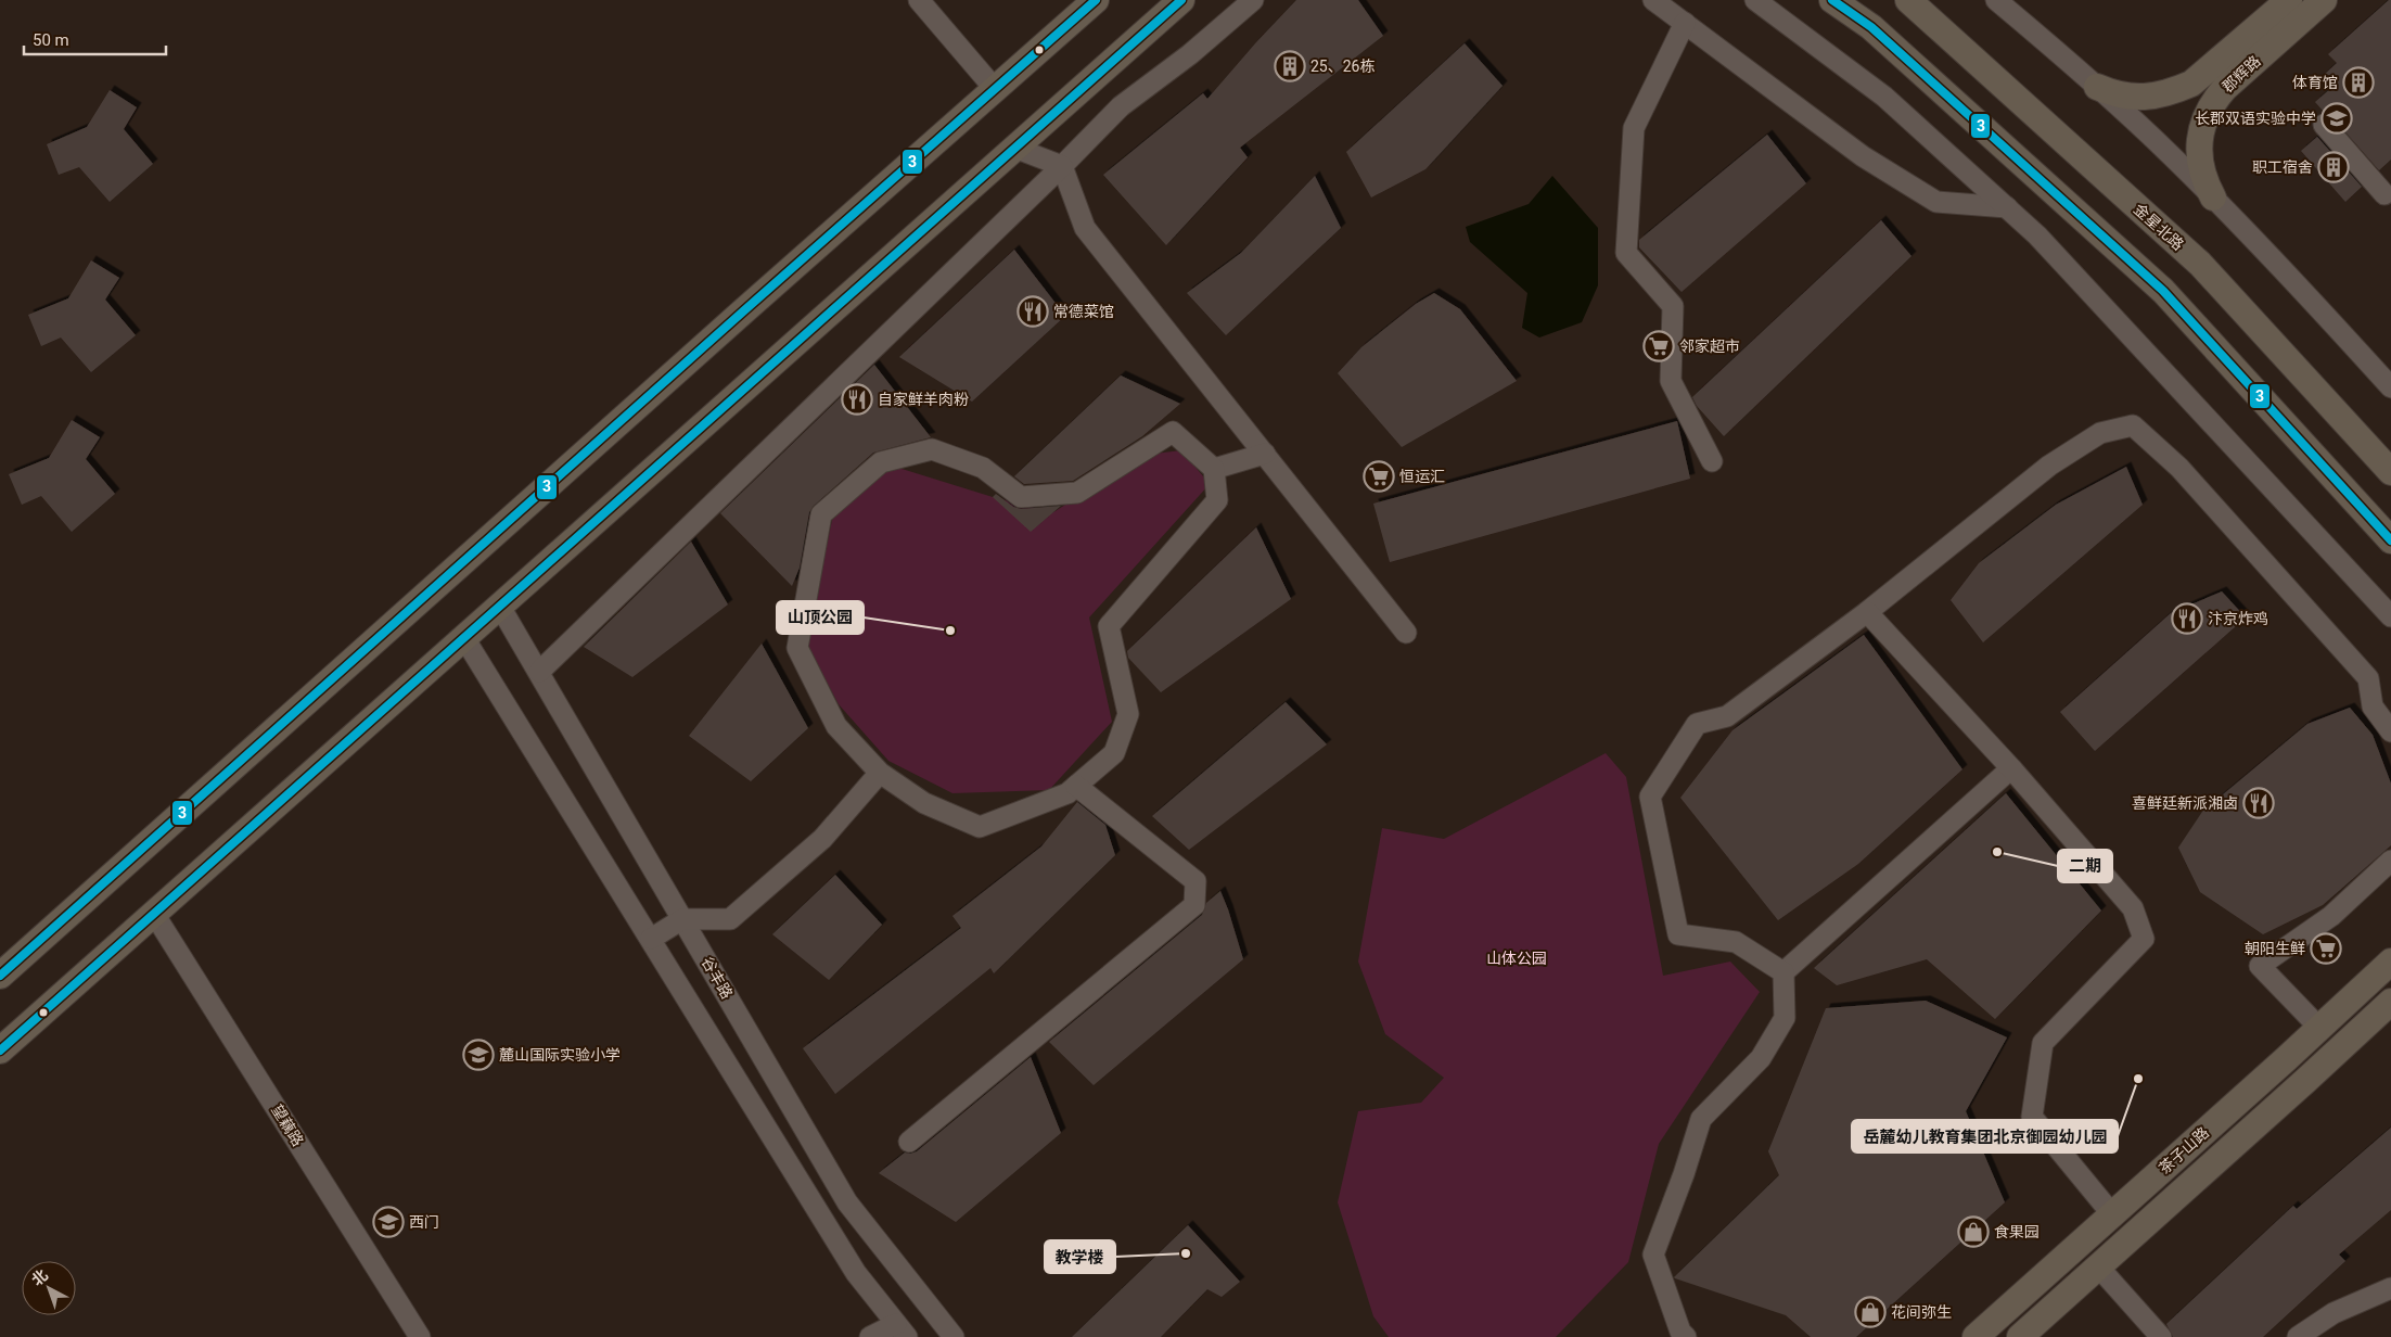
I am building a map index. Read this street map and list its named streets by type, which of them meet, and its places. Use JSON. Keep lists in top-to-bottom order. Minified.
{"streets":{"main road":["郡辉路","金星北路","茶子山路"],"street":["谷丰路","望藕路"]},"parks":["山体公园"],"places":{"building":["25、26栋","体育馆","职工宿舍"],"school or university":["长郡双语实验中学","麓山国际实验小学","西门"],"restaurant":["常德菜馆","自家鲜羊肉粉","汴京炸鸡","喜鲜廷新派湘卤"],"supermarket":["邻家超市","恒运汇","朝阳生鲜"],"other":["山顶公园","二期","岳麓幼儿教育集团北京御园幼儿园","教学楼"],"shop":["食果园","花间弥生"]},"lines":["transit line 3"],"scale_bar":"50 m","north":"top left"}
